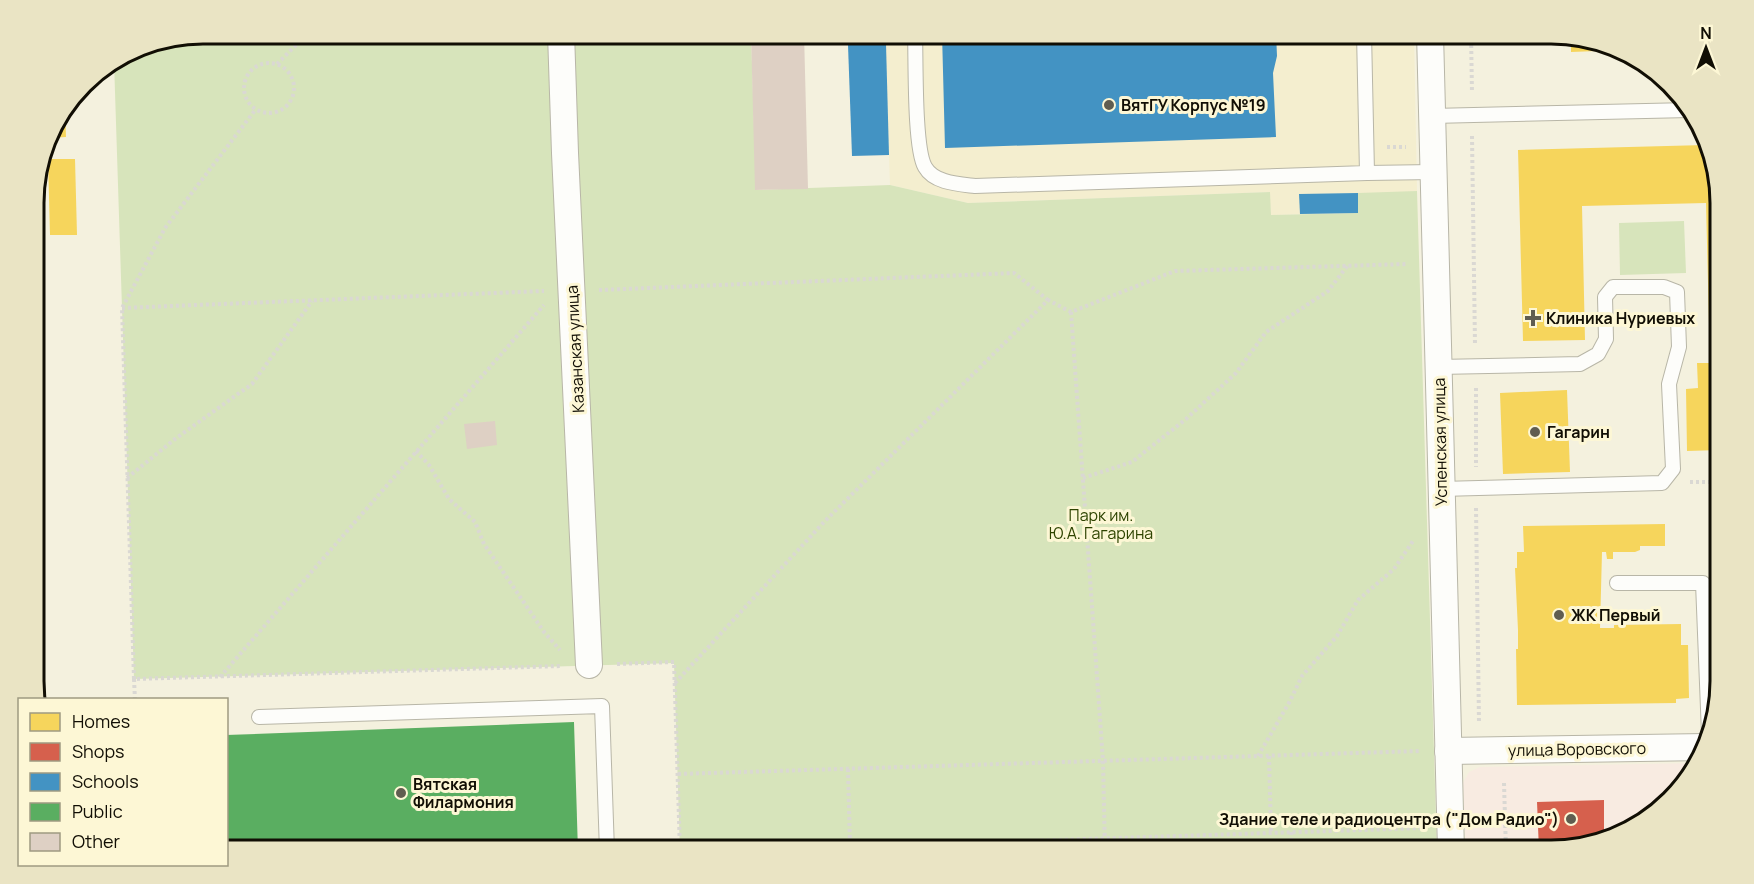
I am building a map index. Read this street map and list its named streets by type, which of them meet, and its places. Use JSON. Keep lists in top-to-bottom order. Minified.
{"streets":{"street":["Казанская улица","Успенская улица","улица Воровского"]},"crossings":[["Успенская улица","улица Воровского"]],"parks":["Парк им. Ю.А. Гагарина"],"places":{"other":["ВятГУ Корпус №19","Гагарин","ЖК Первый","Вятская Филармония","Здание теле и радиоцентра (\"Дом Радио\")"],"health":["Клиника Нуриевых"]},"legend":["Homes","Shops","Schools","Public","Other"],"north":"top"}
